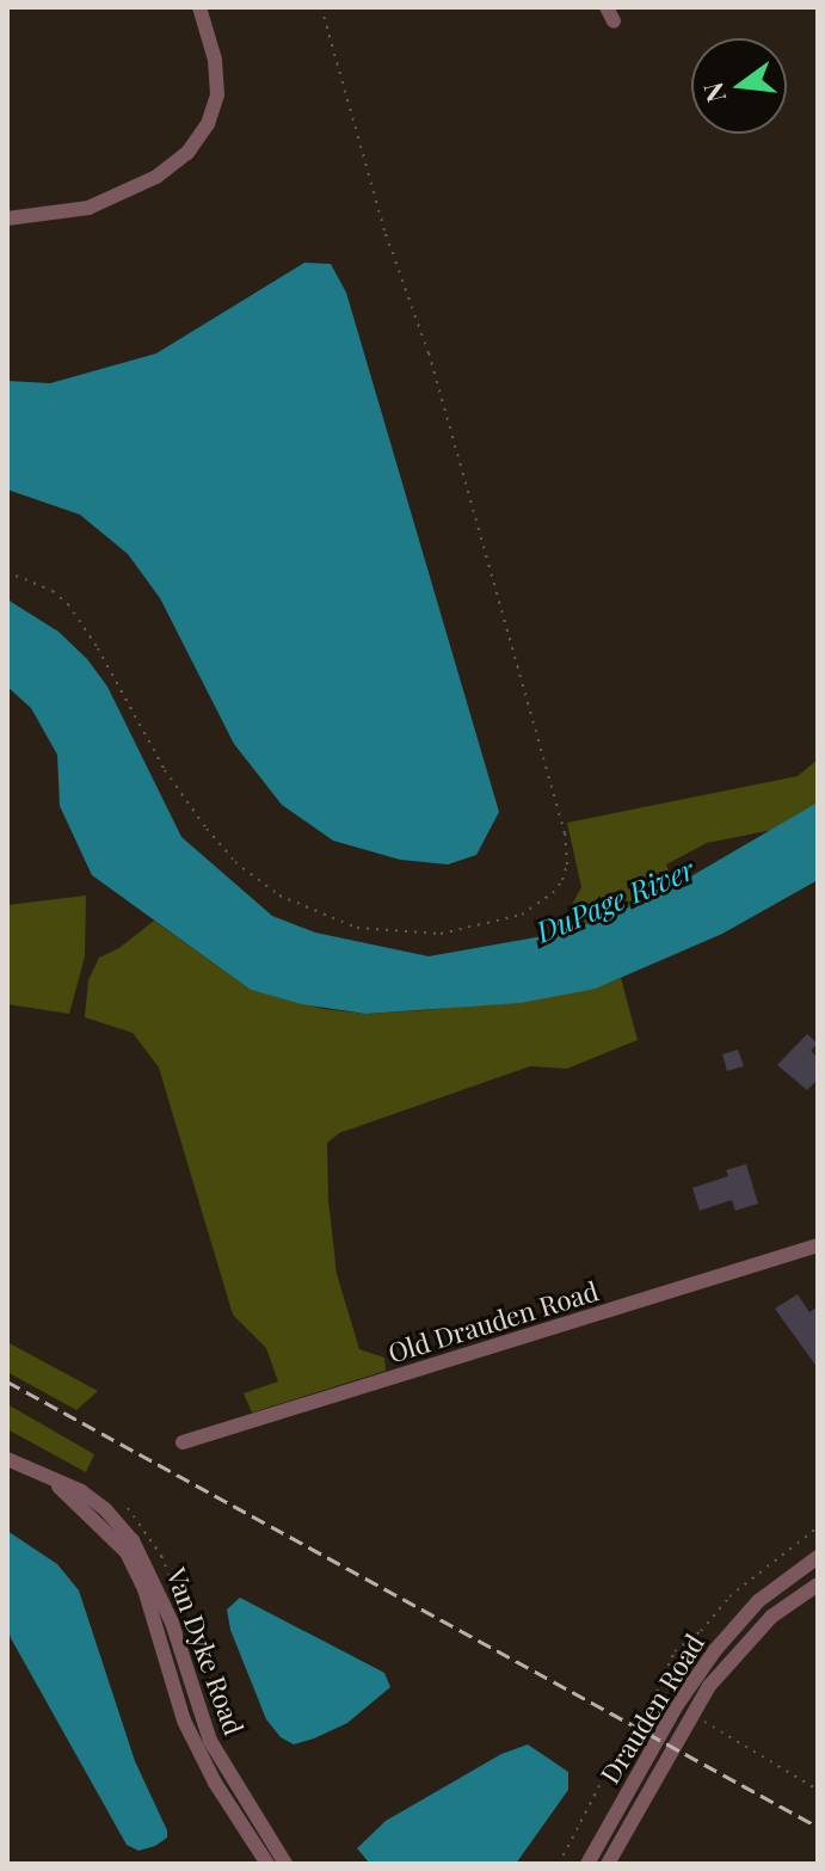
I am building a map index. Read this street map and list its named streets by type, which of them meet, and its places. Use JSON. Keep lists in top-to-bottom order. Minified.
{"streets":{"street":["Old Drauden Road","Van Dyke Road","Drauden Road"]},"water":["DuPage River"],"north":"left"}
